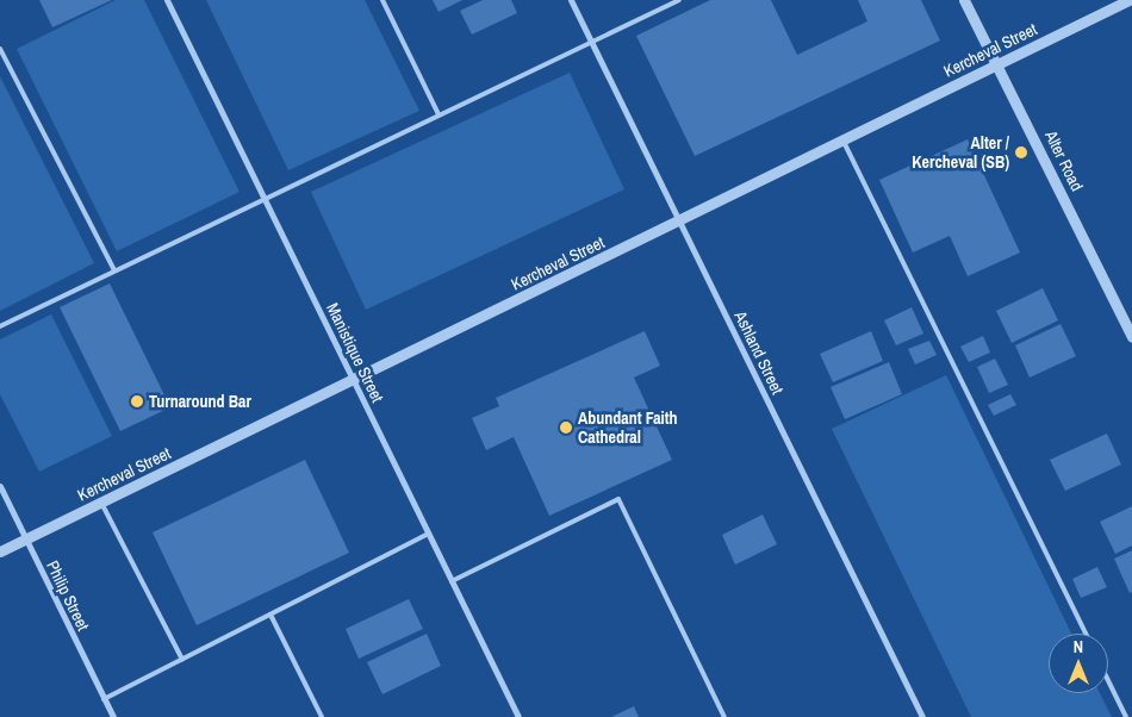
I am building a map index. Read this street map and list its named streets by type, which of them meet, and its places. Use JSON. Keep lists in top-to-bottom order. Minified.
{"streets":{"street":["Kercheval Street","Alter Road","Manistique Street","Ashland Street","Philip Street"]},"crossings":[["Kercheval Street","Alter Road"],["Kercheval Street","Manistique Street"],["Kercheval Street","Ashland Street"],["Kercheval Street","Philip Street"]],"places":["Alter / Kercheval (SB)","Turnaround Bar","Abundant Faith Cathedral"],"north":"top"}
